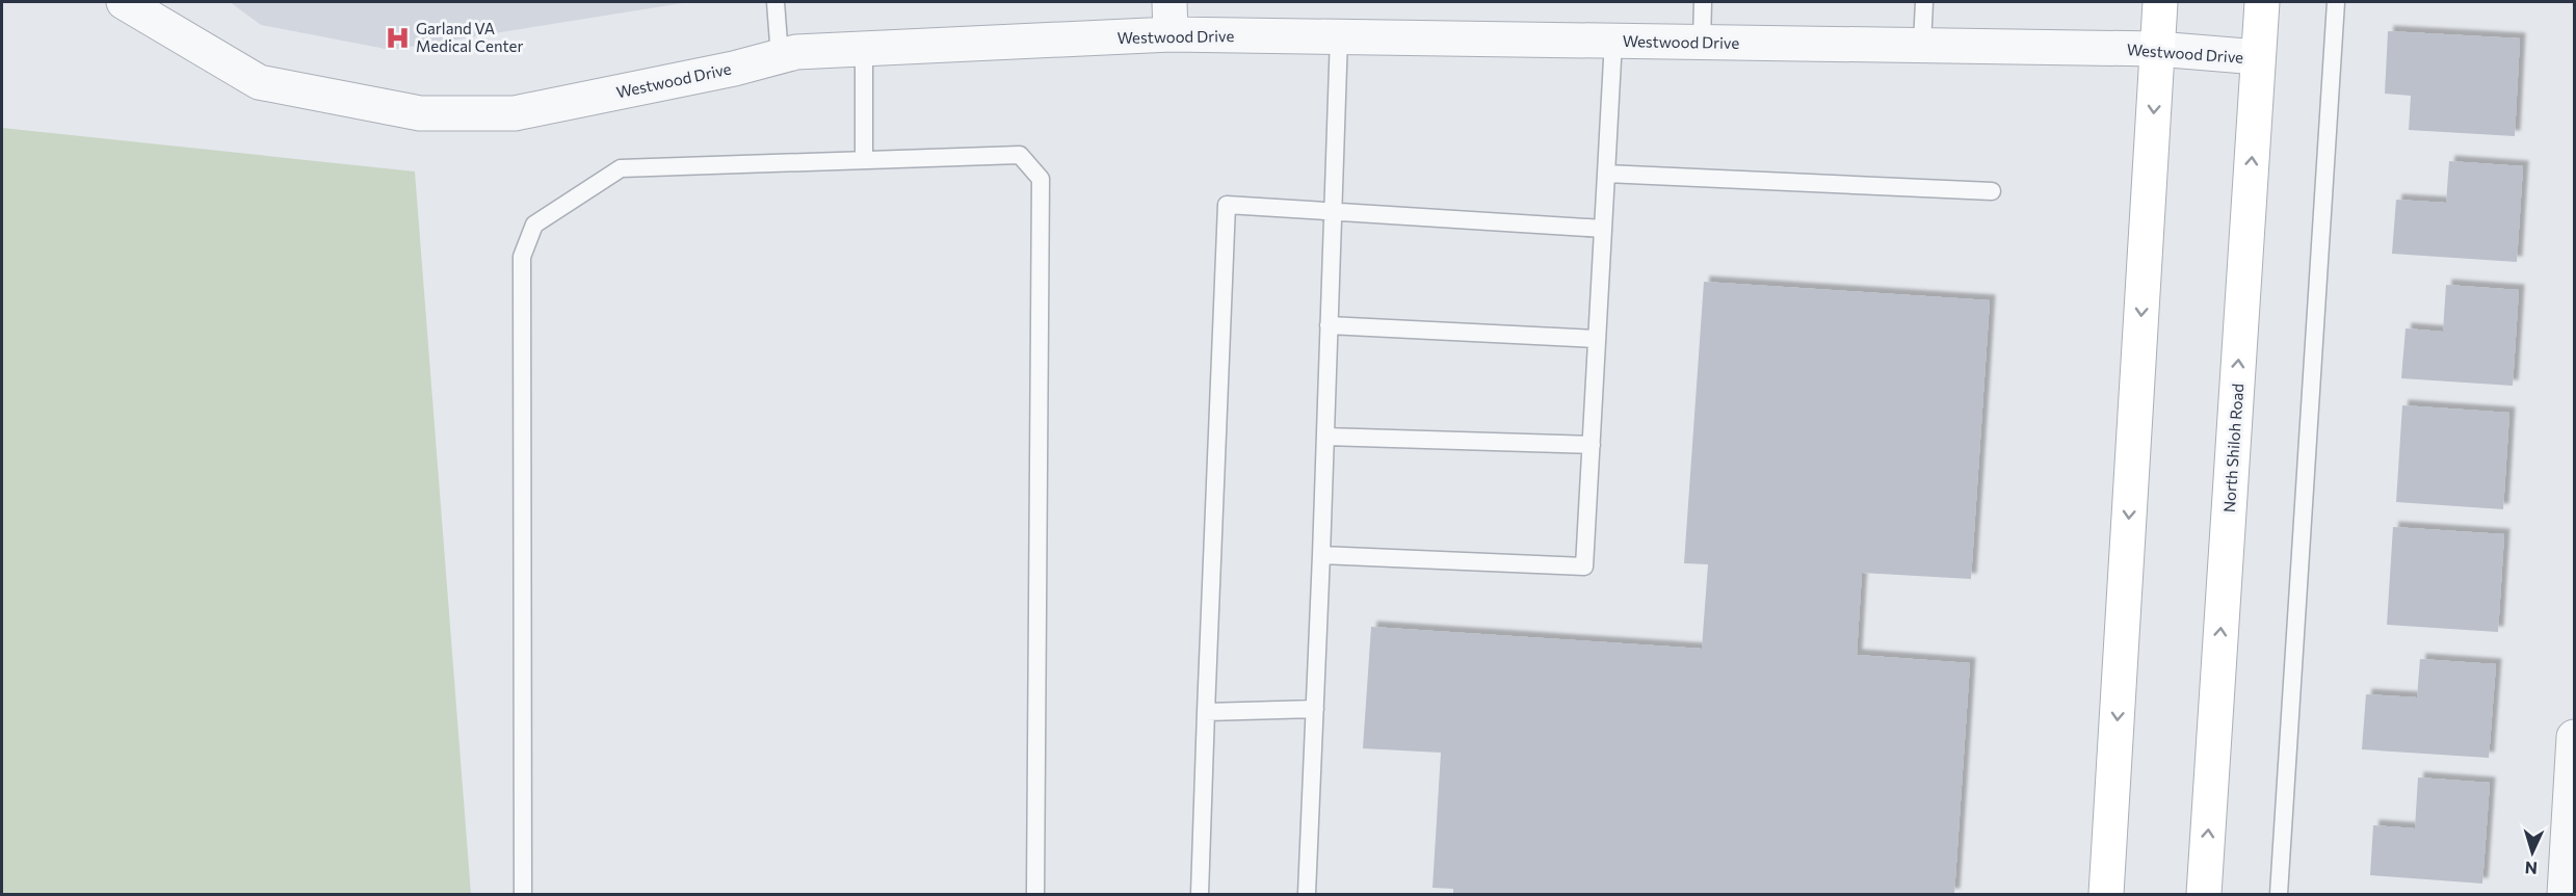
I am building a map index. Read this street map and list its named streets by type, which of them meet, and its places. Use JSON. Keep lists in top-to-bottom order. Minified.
{"streets":{"main road":["North Shiloh Road"],"street":["Westwood Drive"]},"crossings":[["Westwood Drive","North Shiloh Road"]],"places":{"hospital":["Garland VA Medical Center"]},"north":"bottom"}
